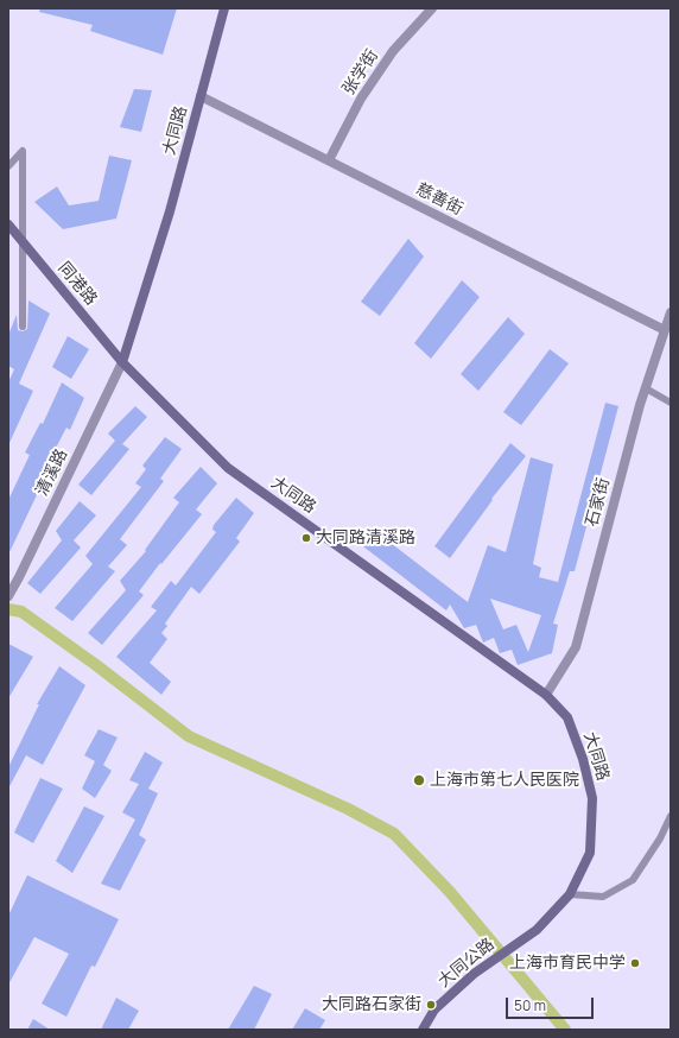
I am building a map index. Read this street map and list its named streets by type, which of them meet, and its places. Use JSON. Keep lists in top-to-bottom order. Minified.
{"streets":{"street":["张学街","大同路","慈善街","同港路","清溪路","石家街","大同公路"]},"crossings":[["张学街","慈善街"],["大同路","慈善街"],["大同路","同港路"],["大同路","清溪路"],["大同路","石家街"],["大同路","大同公路"],["慈善街","石家街"],["同港路","清溪路"]],"places":["大同路清溪路","上海市第七人民医院","上海市育民中学","大同路石家街"],"scale_bar":"50 m"}
